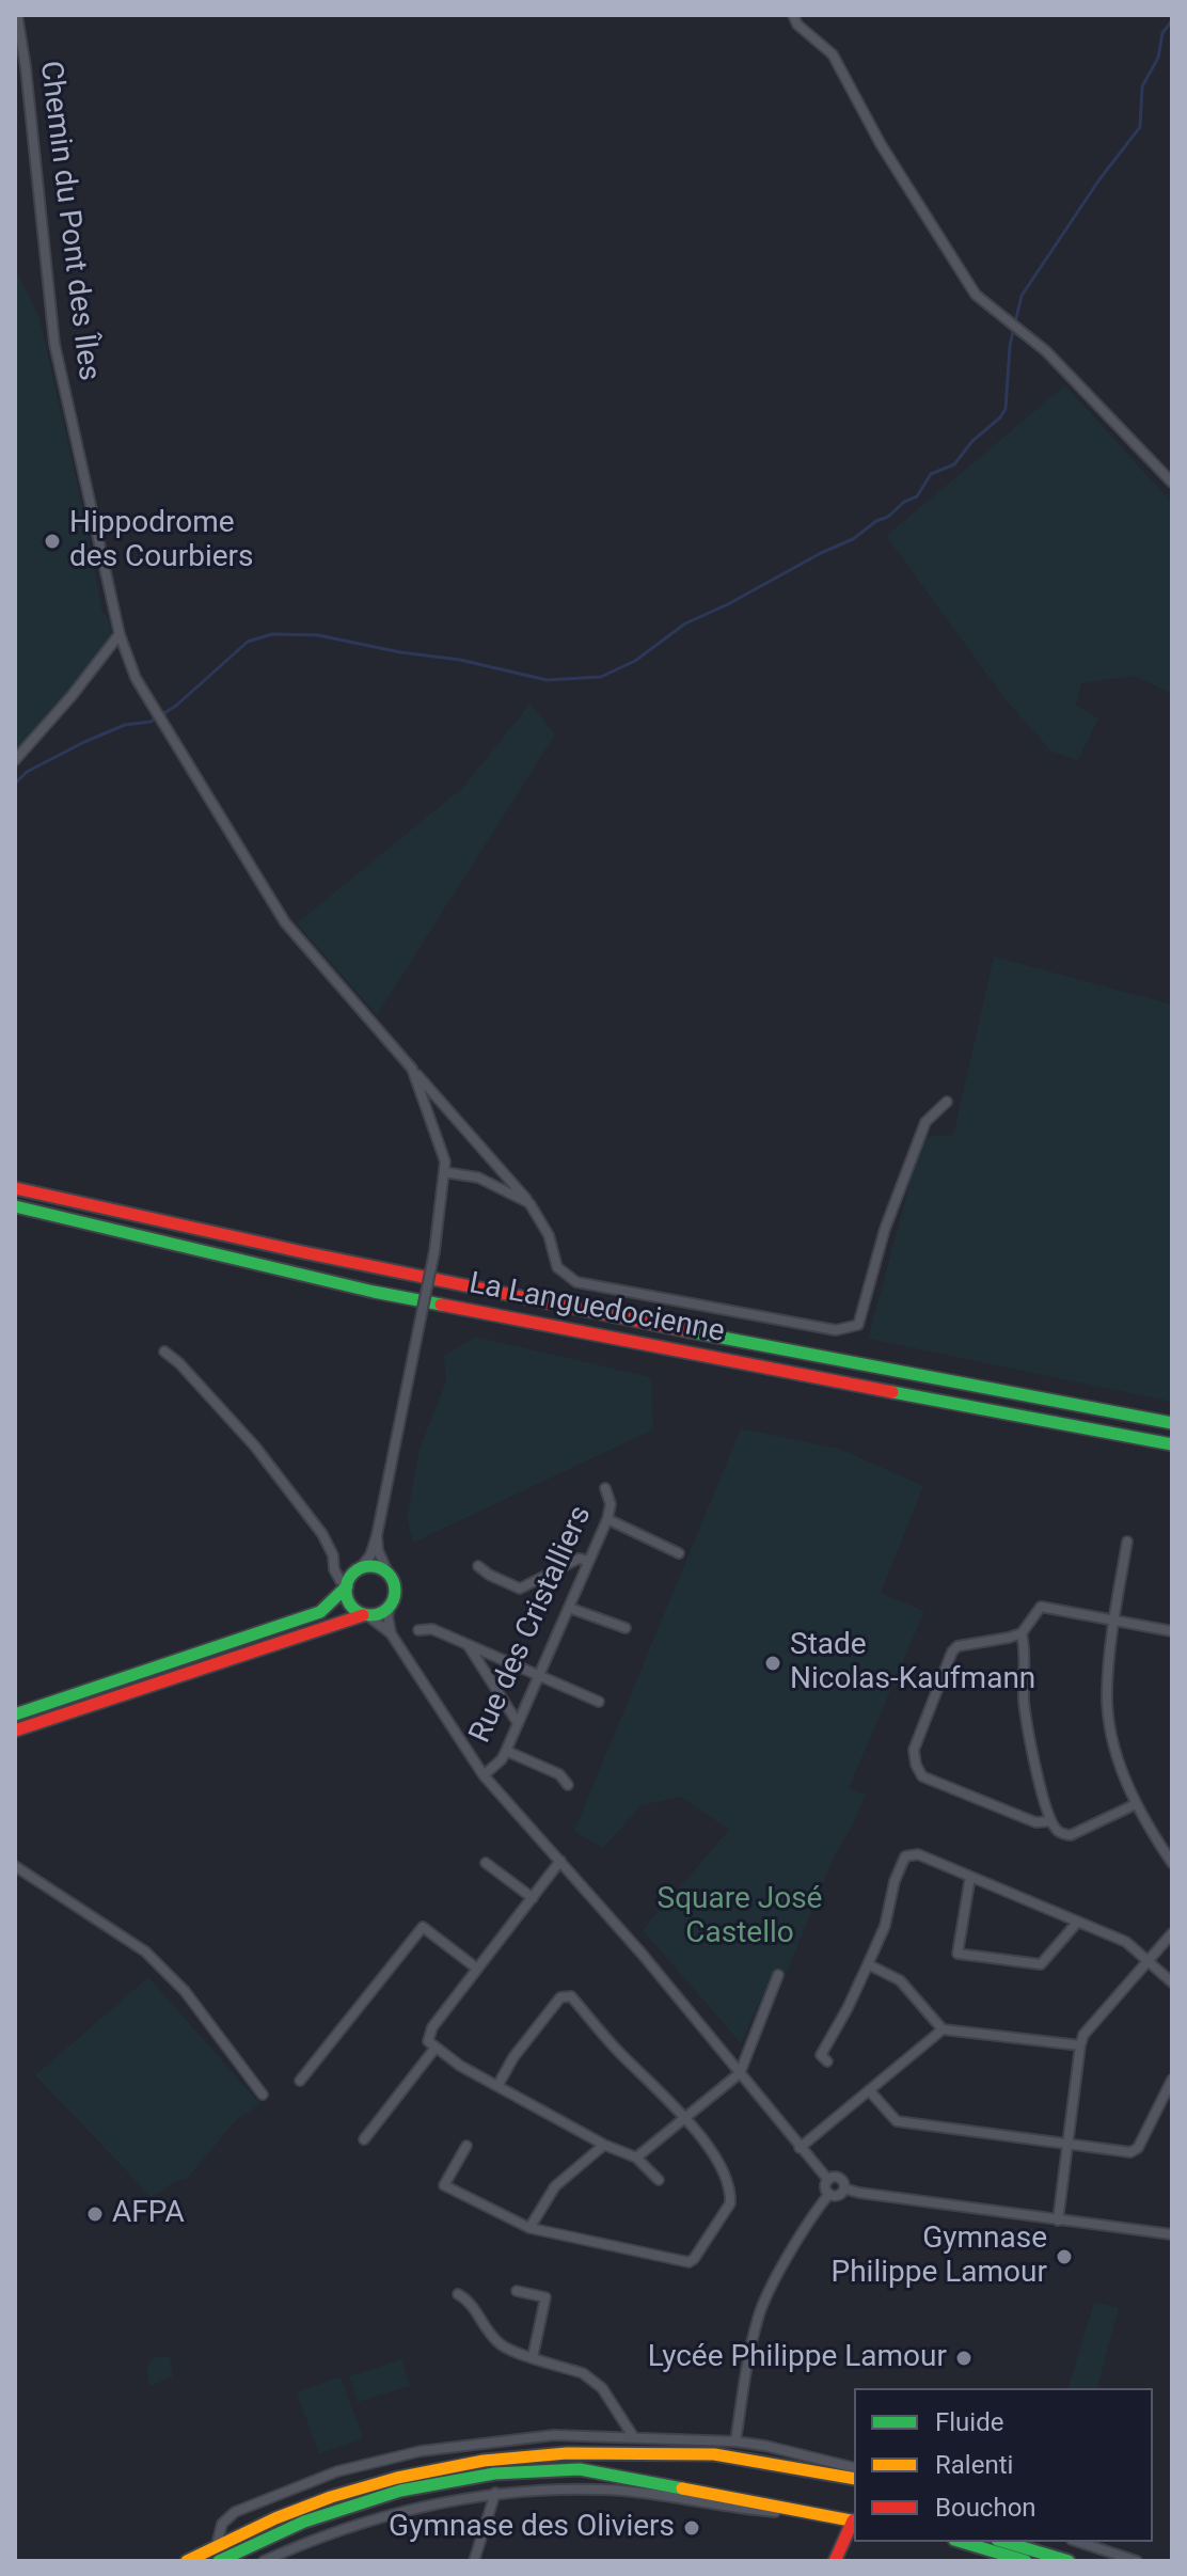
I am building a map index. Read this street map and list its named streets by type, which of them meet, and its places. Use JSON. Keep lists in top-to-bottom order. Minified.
{"streets":{"main road":["La Languedocienne"],"street":["Chemin du Pont des Îles","Rue des Cristalliers"]},"parks":["Square José Castello"],"places":["Hippodrome des Courbiers","Stade Nicolas-Kaufmann","AFPA","Gymnase Philippe Lamour","Lycée Philippe Lamour","Gymnase des Oliviers"],"legend":["Fluide","Ralenti","Bouchon"]}
